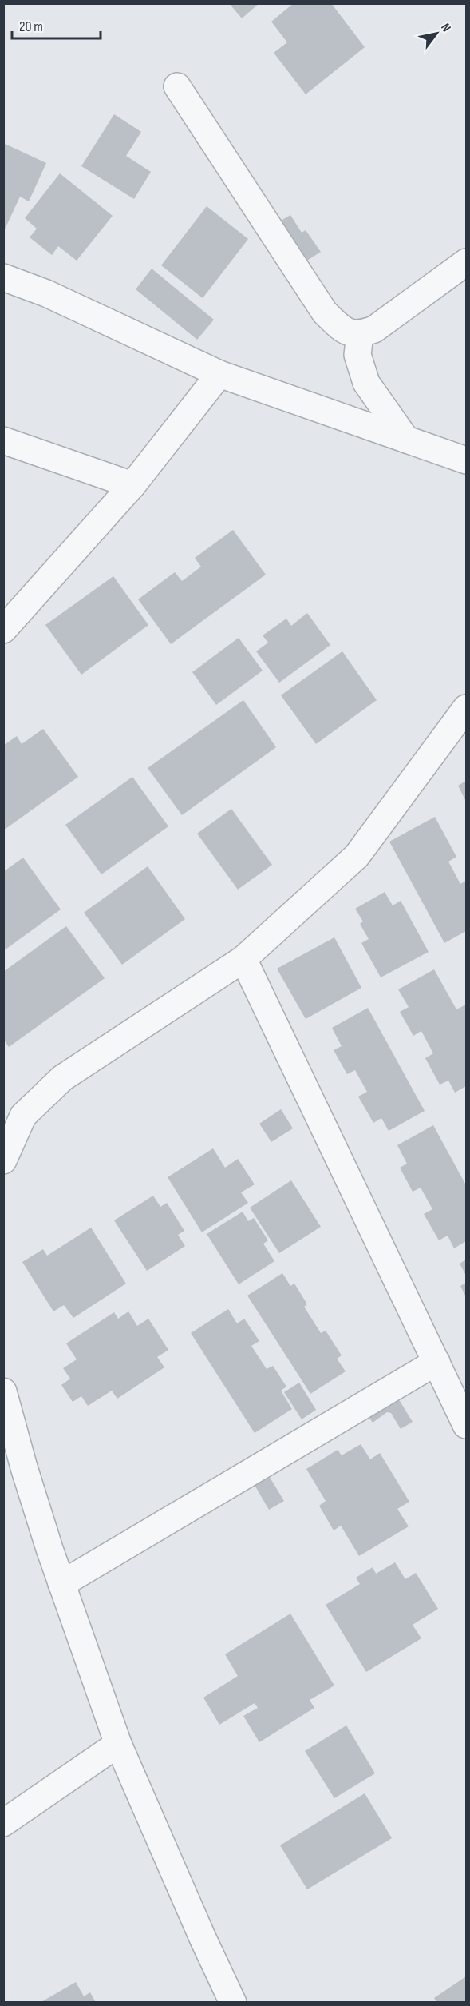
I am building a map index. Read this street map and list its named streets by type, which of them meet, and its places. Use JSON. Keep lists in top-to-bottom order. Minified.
{"scale_bar":"20 m","north":"top right"}
